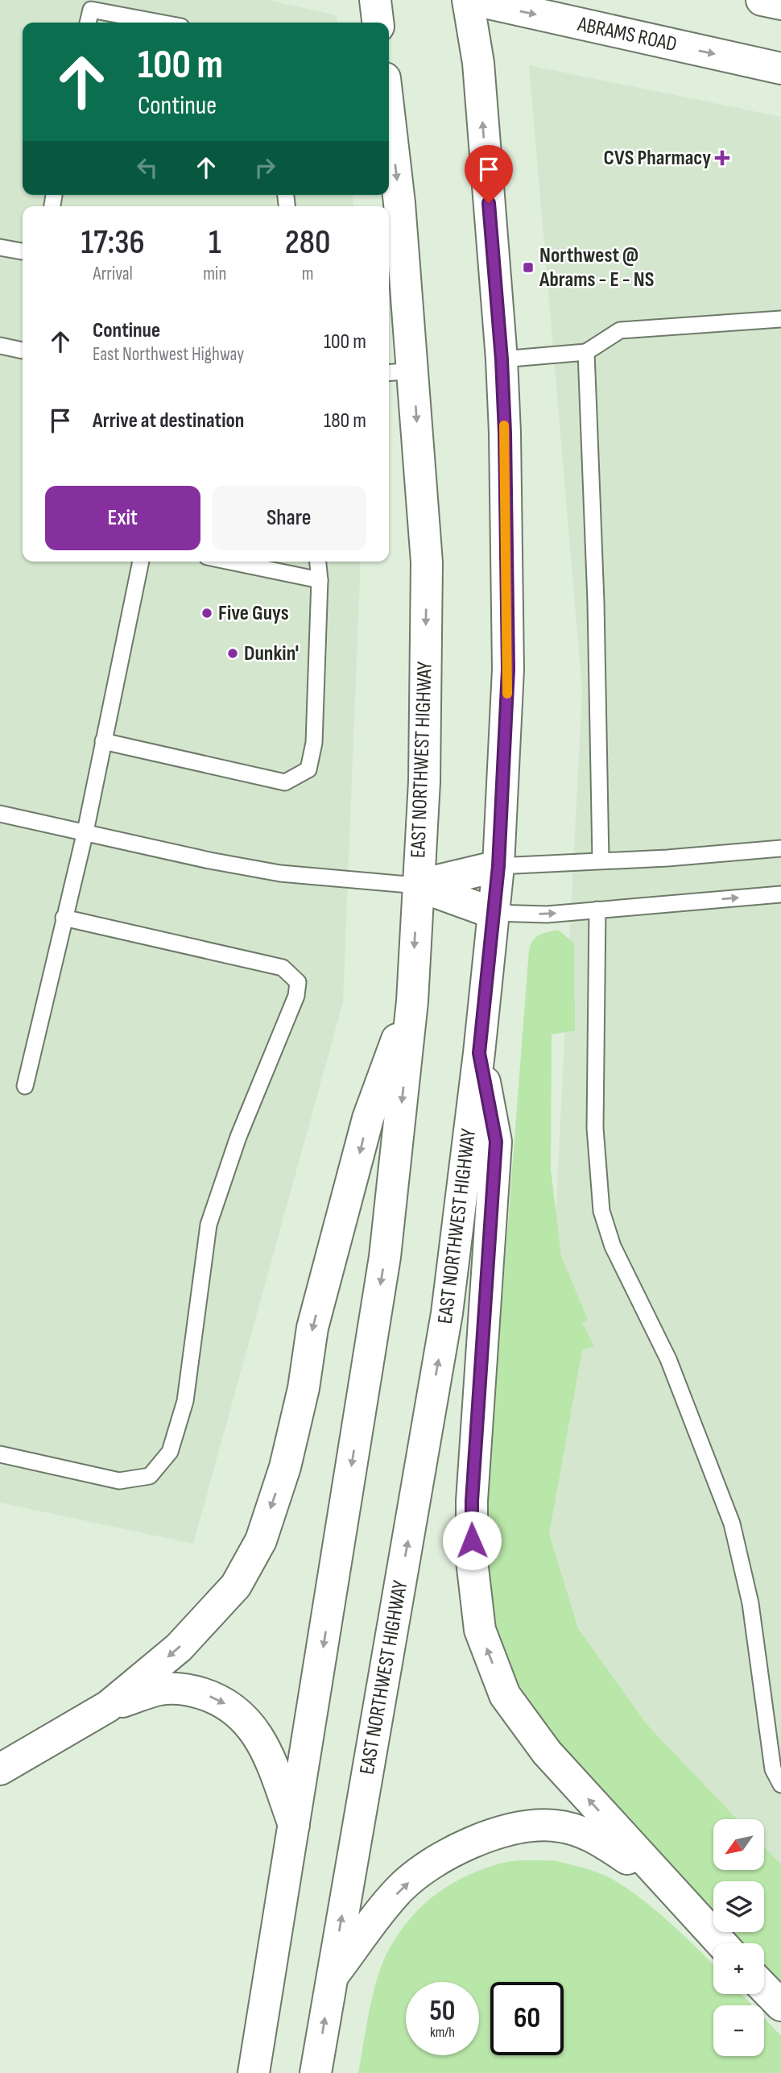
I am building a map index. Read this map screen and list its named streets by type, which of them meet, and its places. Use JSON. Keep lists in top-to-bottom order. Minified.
{"streets":{"main road":["ABRAMS ROAD","EAST NORTHWEST HIGHWAY"]},"one_way":["ABRAMS ROAD"],"places":{"health":["CVS Pharmacy"],"transit":["Northwest @ Abrams - E - NS"],"other":["Five Guys","Dunkin'"]},"north":"bottom left","page":{"turn":["100 m","Continue"],"eta":["17:36","Arrival","1","min","280","m"],"list":[{"name":"Continue","note":"East Northwest Highway","value":"100 m"},{"name":"Arrive at destination","value":"180 m"}],"buttons":["Exit","Share"],"map_buttons":["+","−"],"speed":"50 km/h","limit":"60"}}
